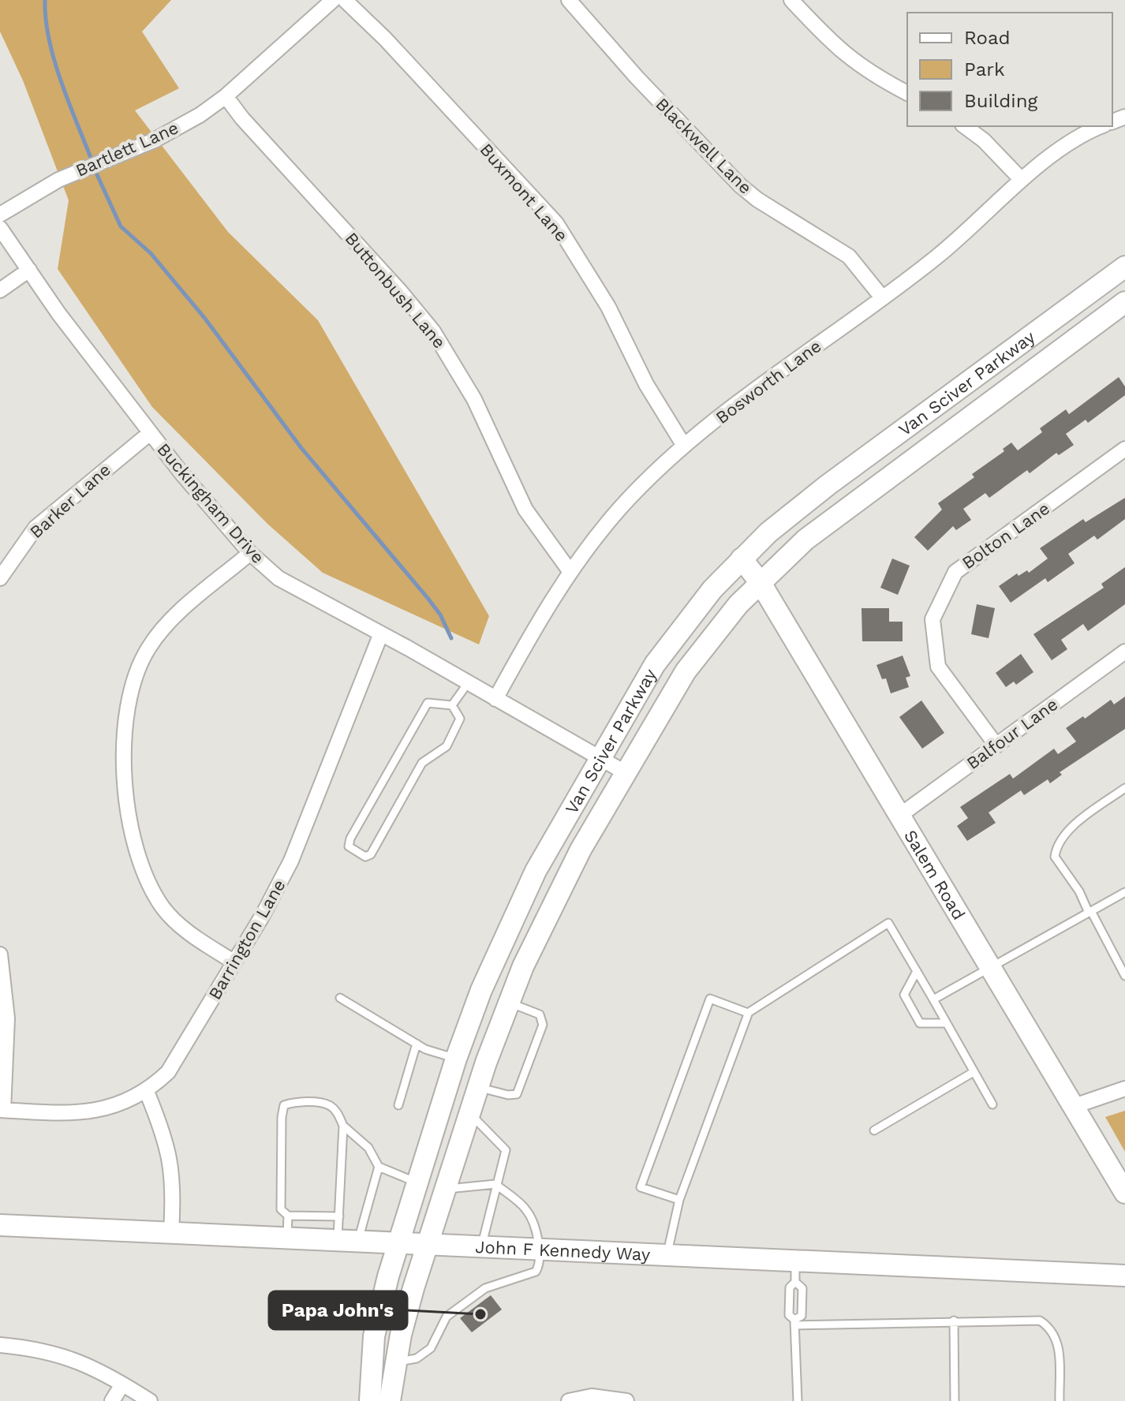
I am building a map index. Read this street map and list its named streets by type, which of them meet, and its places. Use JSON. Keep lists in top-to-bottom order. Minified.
{"streets":{"street":["Blackwell Lane","Bartlett Lane","Buxmont Lane","Buttonbush Lane","Bosworth Lane","Van Sciver Parkway","Barker Lane","Buckingham Drive","Bolton Lane","Balfour Lane","Salem Road","Barrington Lane","John F Kennedy Way"]},"crossings":[["Blackwell Lane","Bosworth Lane"],["Bartlett Lane","Buttonbush Lane"],["Buxmont Lane","Bosworth Lane"],["Buttonbush Lane","Bosworth Lane"],["Bosworth Lane","Buckingham Drive"],["Van Sciver Parkway","Buckingham Drive"],["Van Sciver Parkway","Salem Road"],["Van Sciver Parkway","John F Kennedy Way"],["Barker Lane","Buckingham Drive"],["Buckingham Drive","Barrington Lane"],["Bolton Lane","Balfour Lane"],["Balfour Lane","Salem Road"]],"places":["Papa John's"],"legend":["Road","Park","Building"]}
